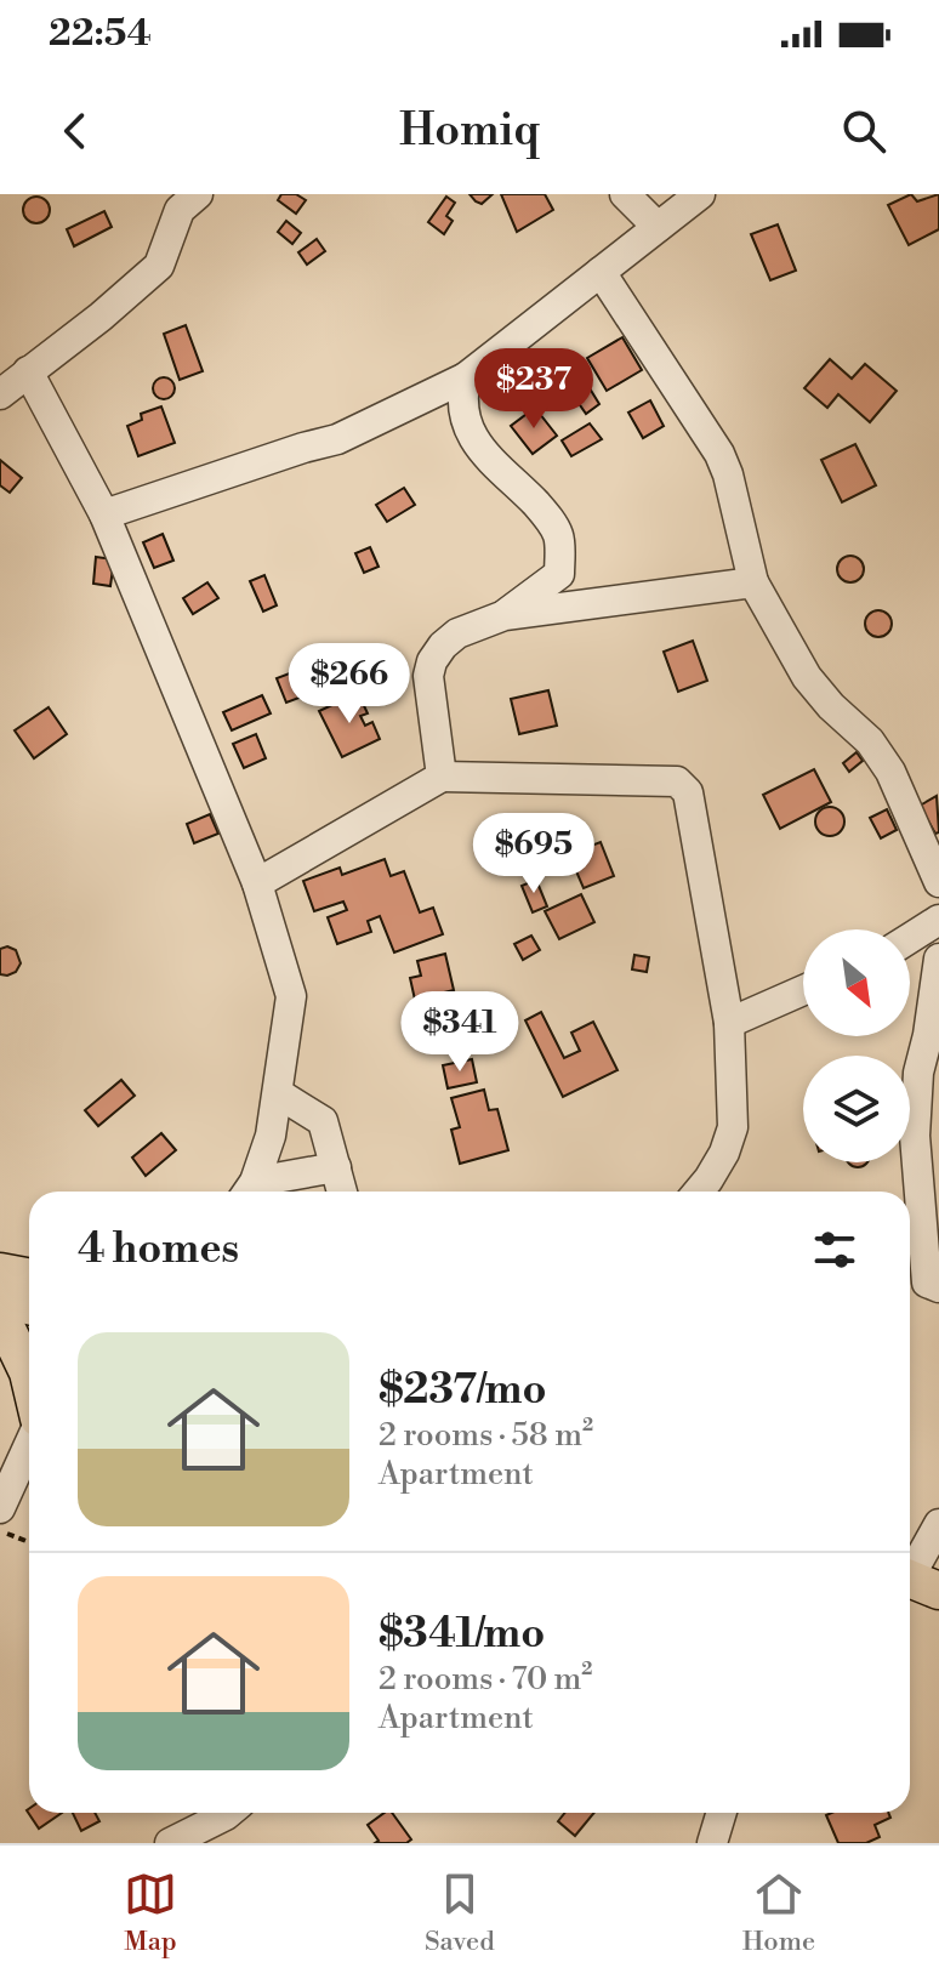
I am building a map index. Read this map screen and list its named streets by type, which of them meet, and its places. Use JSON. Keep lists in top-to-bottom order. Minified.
{"north":"bottom right","page":{"status":"22:54","header":"Homiq","price":["$237","$266","$695","$341"],"heading":"4 homes","list":[{"name":"$237/mo","note":"2 rooms · 58 m² · Apartment"},{"name":"$341/mo","note":"2 rooms · 70 m² · Apartment"}],"tabs":["Map","Saved","Home"]}}
